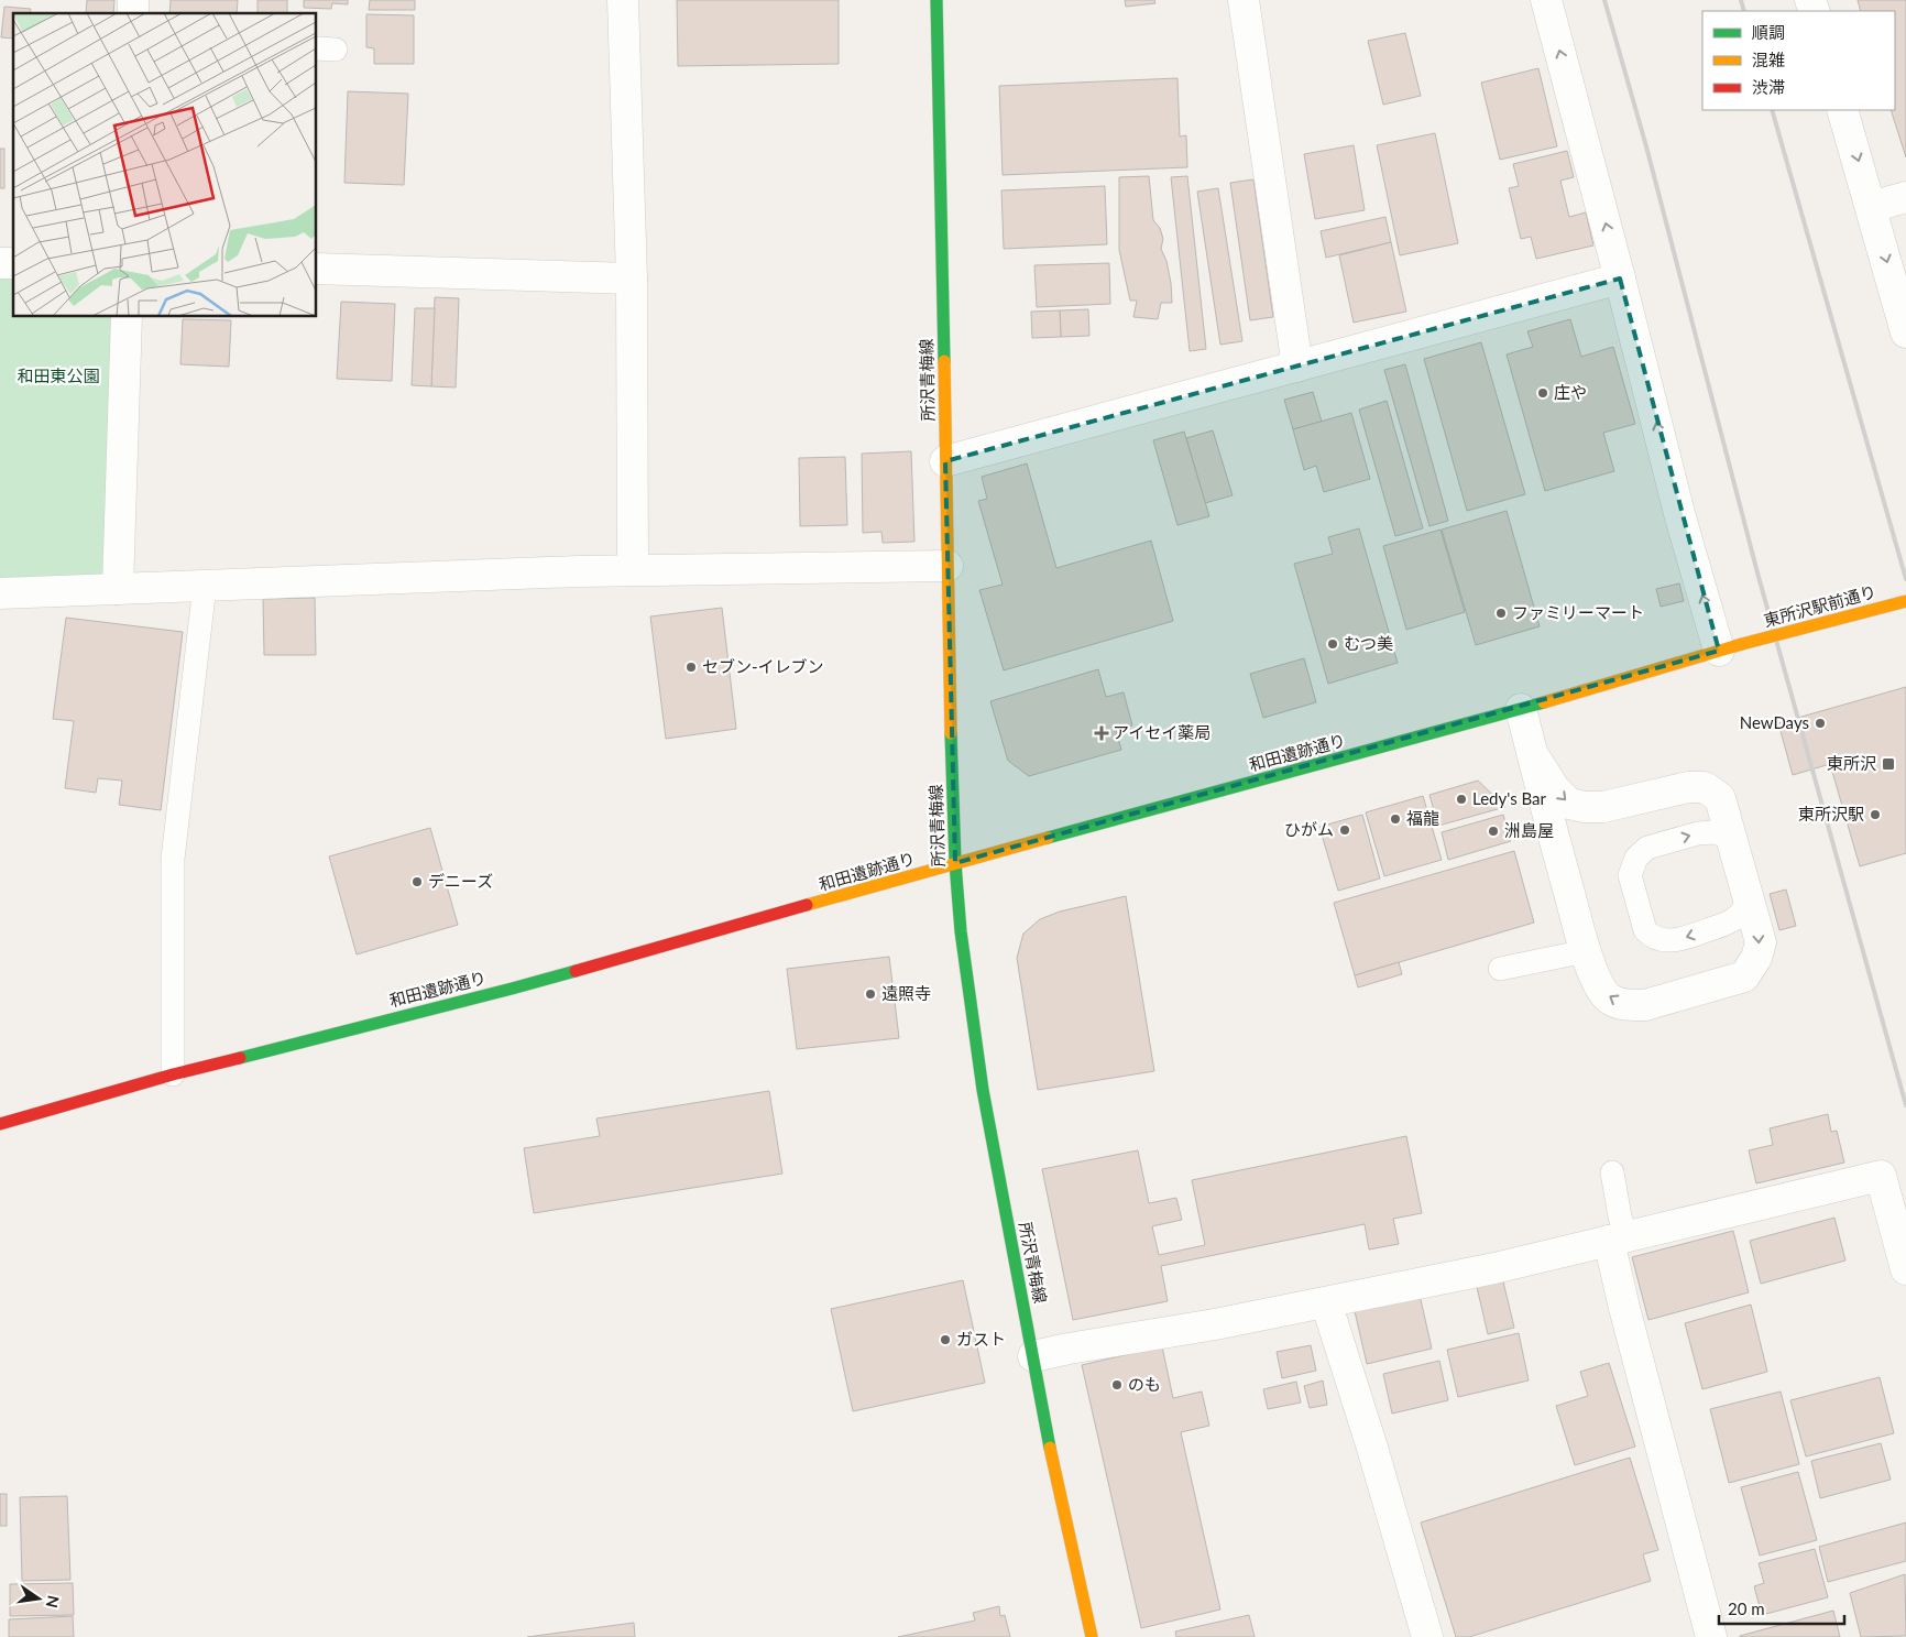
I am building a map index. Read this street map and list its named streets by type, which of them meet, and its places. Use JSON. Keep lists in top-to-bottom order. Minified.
{"streets":{"street":["所沢青梅線","東所沢駅前通り","和田遺跡通り"]},"crossings":[["所沢青梅線","和田遺跡通り"],["東所沢駅前通り","和田遺跡通り"]],"parks":["和田東公園"],"places":{"other":["庄や","ファミリーマート","むつ美","セブン-イレブン","NewDays","Ledy's Bar","東所沢駅","福龍","ひがム","洲島屋","デニーズ","遠照寺","ガスト","のも"],"health":["アイセイ薬局"],"transit":["東所沢"]},"legend":["順調","混雑","渋滞"],"scale_bar":"20 m","north":"right"}
